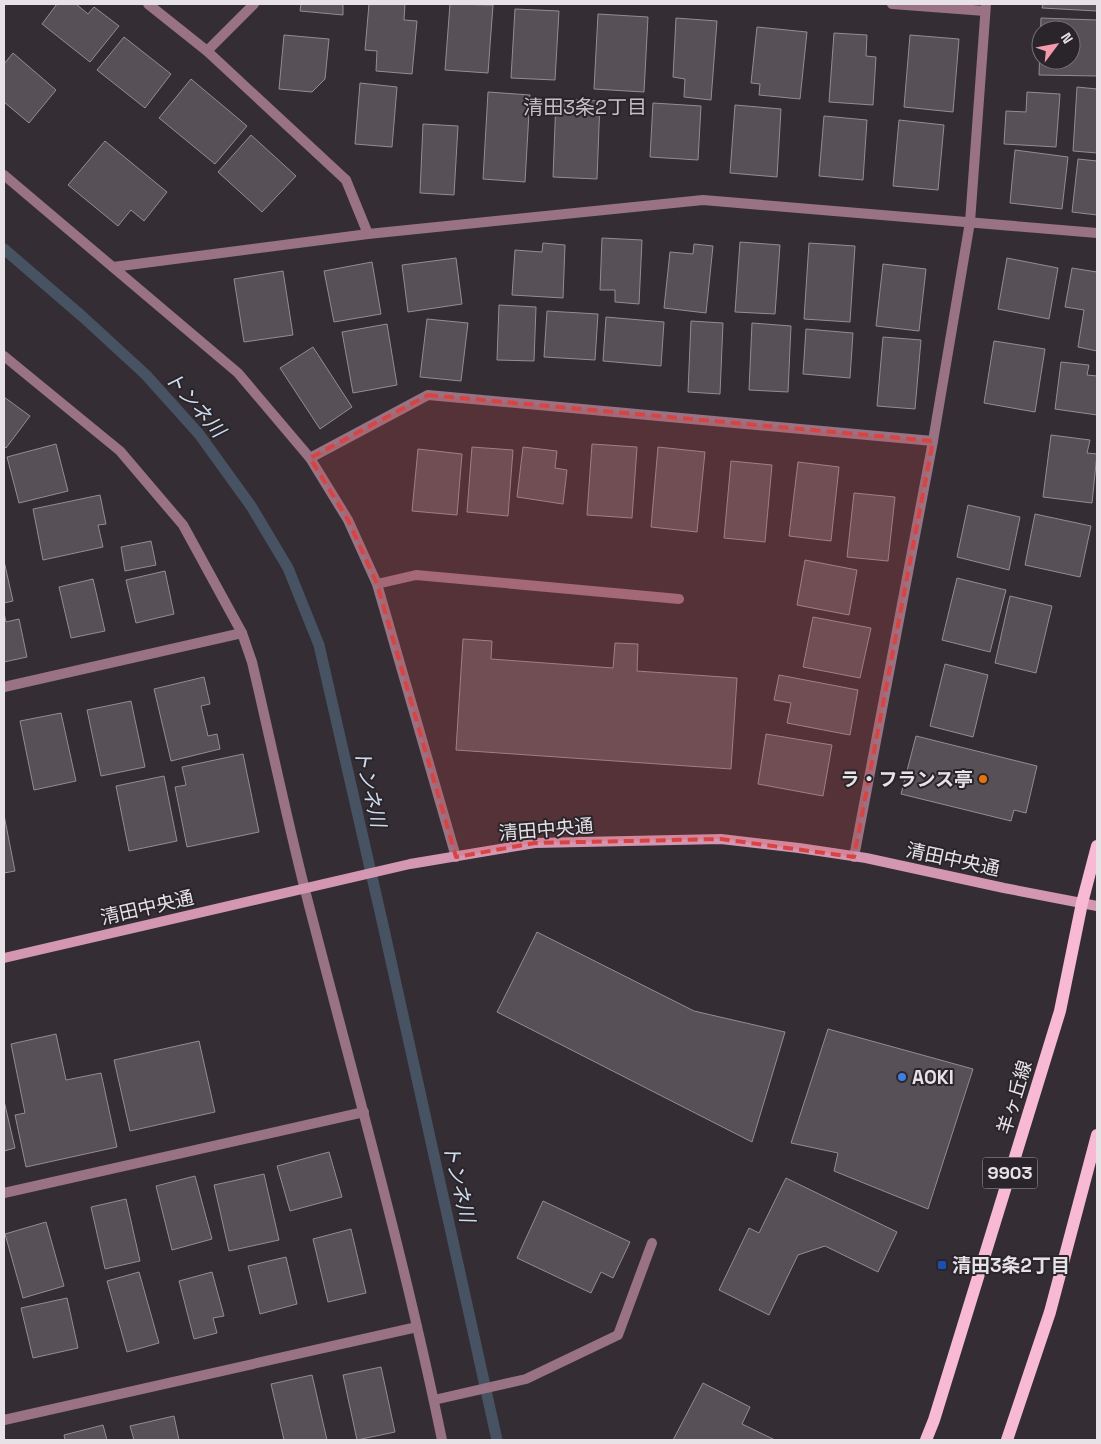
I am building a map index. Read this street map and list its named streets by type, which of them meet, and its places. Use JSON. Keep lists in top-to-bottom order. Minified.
{"streets":{"main road":["羊ヶ丘線","9903"],"street":["清田中央通"]},"crossings":[["清田中央通","羊ヶ丘線"]],"districts":["清田3条2丁目"],"water":["トンネ川"],"places":{"other":["ラ・フランス亭","AOKI"],"transit":["清田3条2丁目"]},"north":"top right"}
